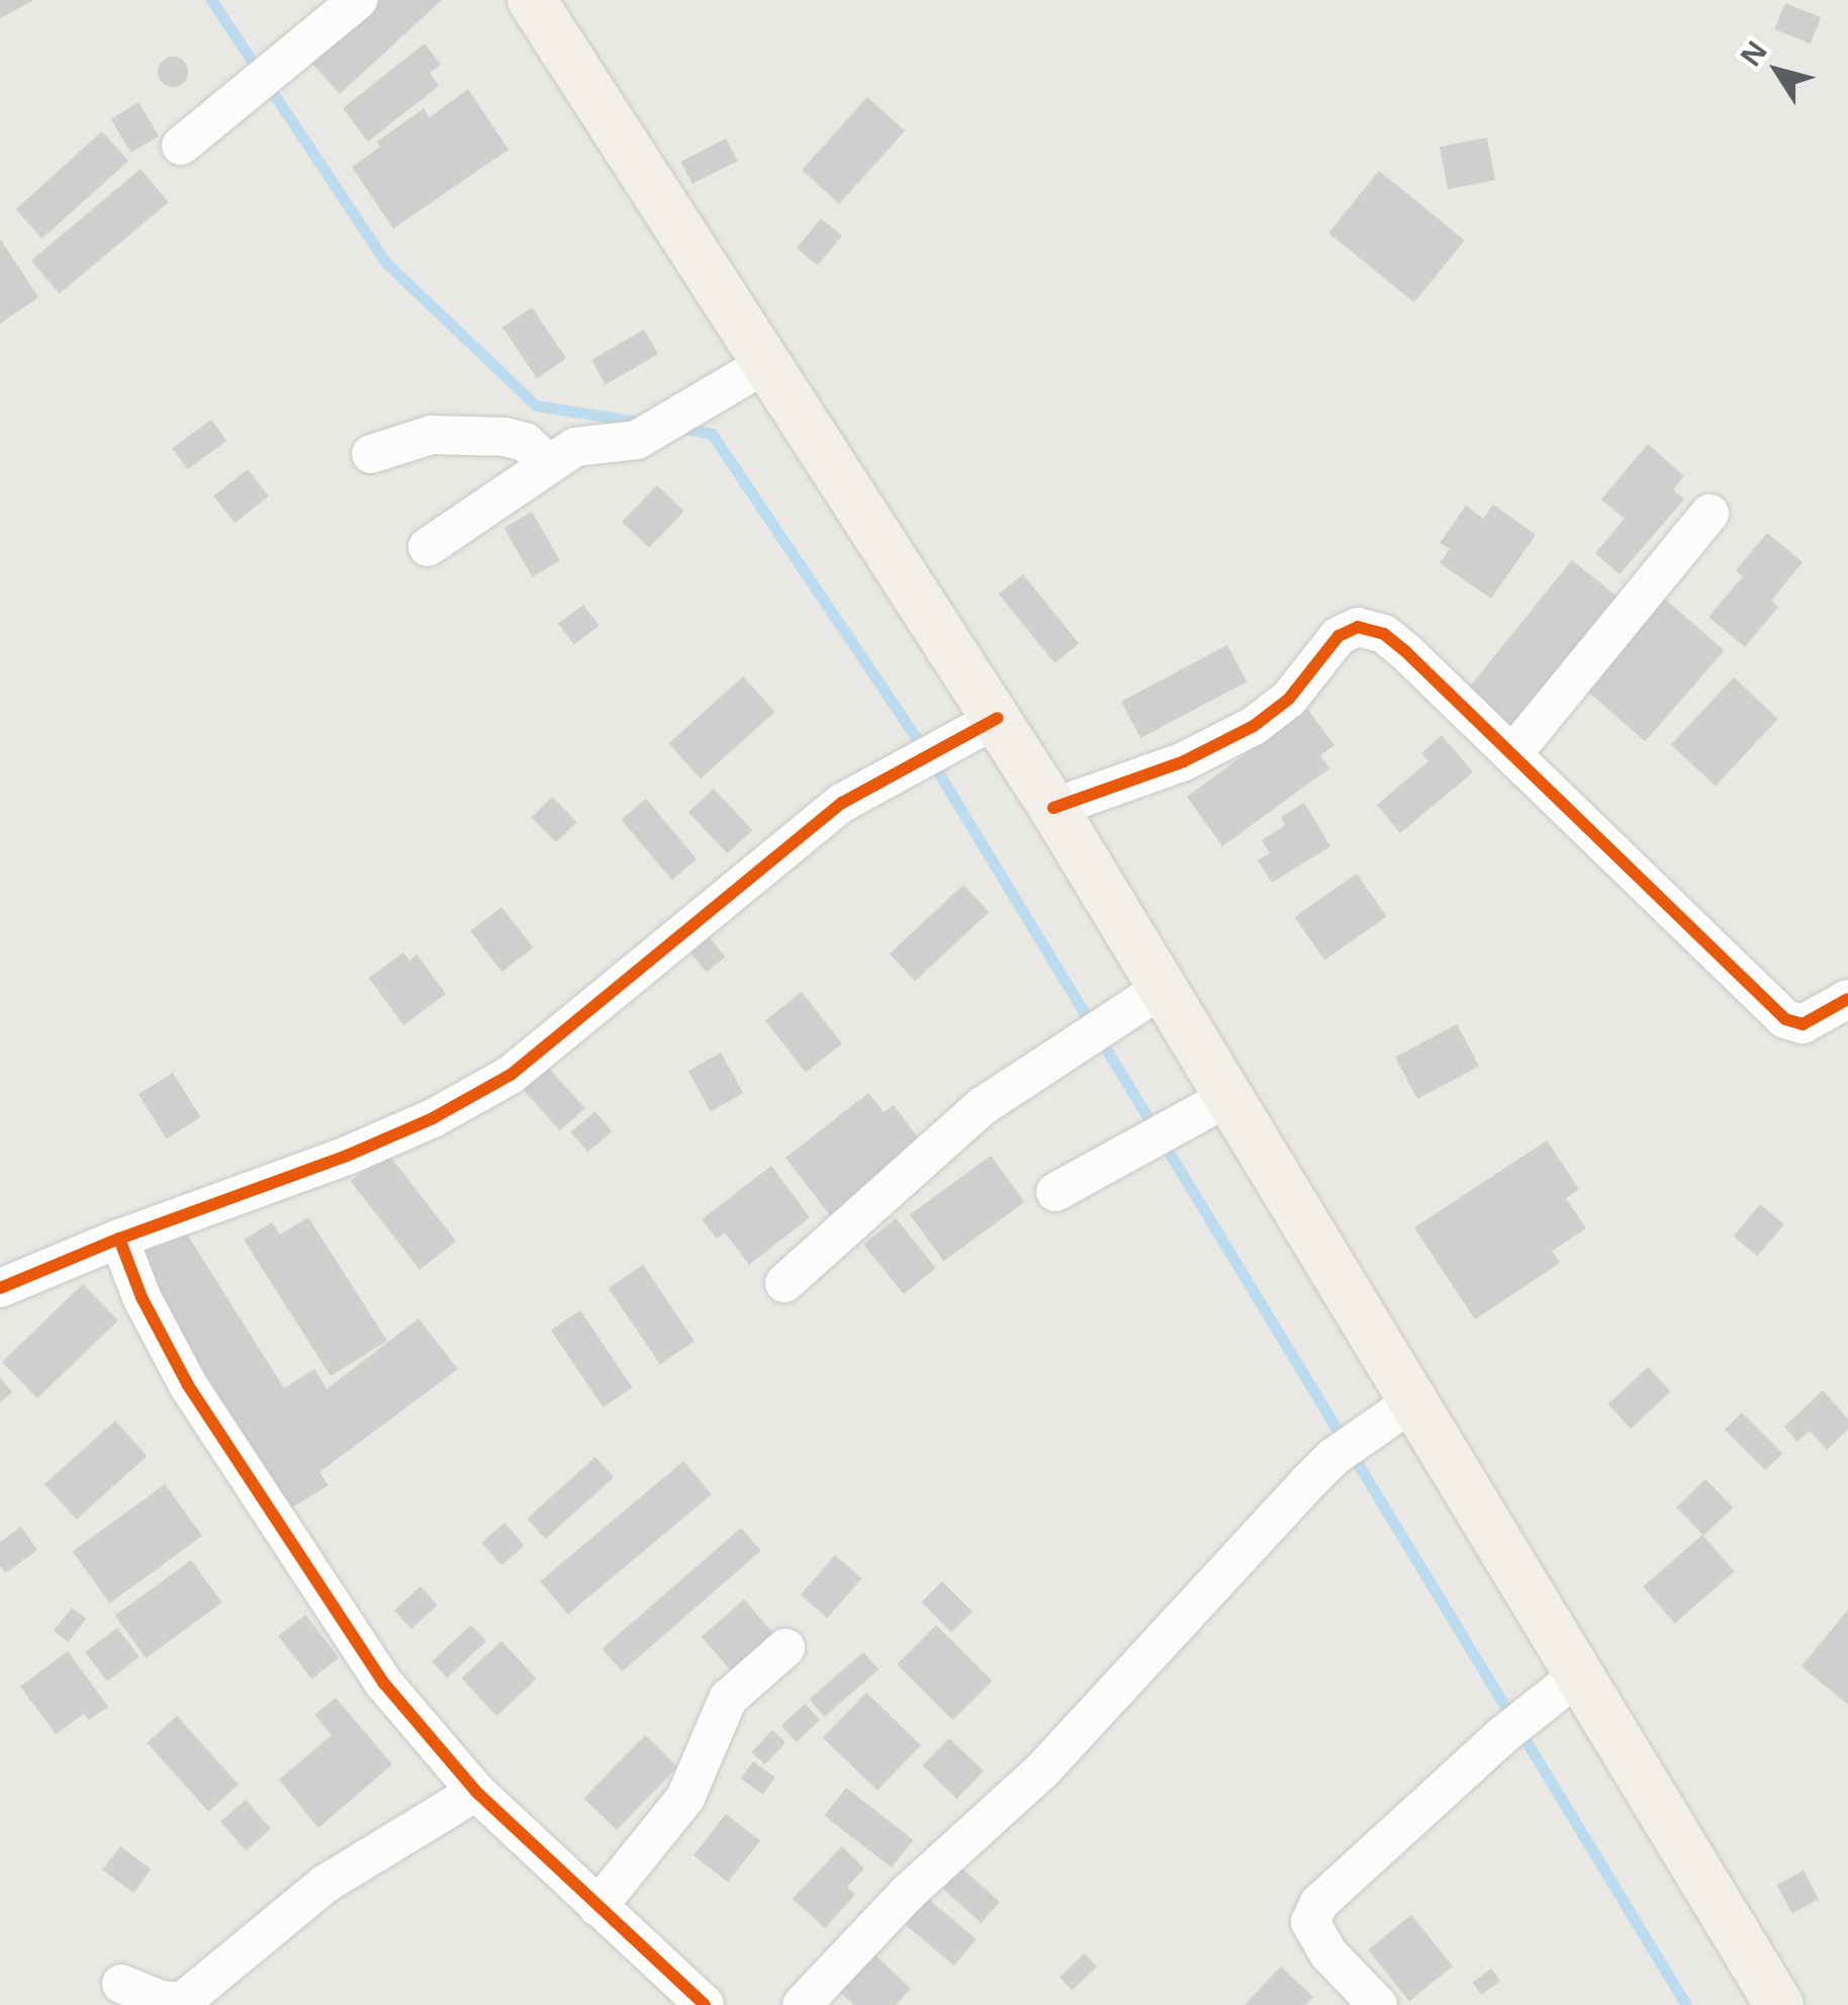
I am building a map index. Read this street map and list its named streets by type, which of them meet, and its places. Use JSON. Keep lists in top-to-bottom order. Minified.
{"north":"top left"}
